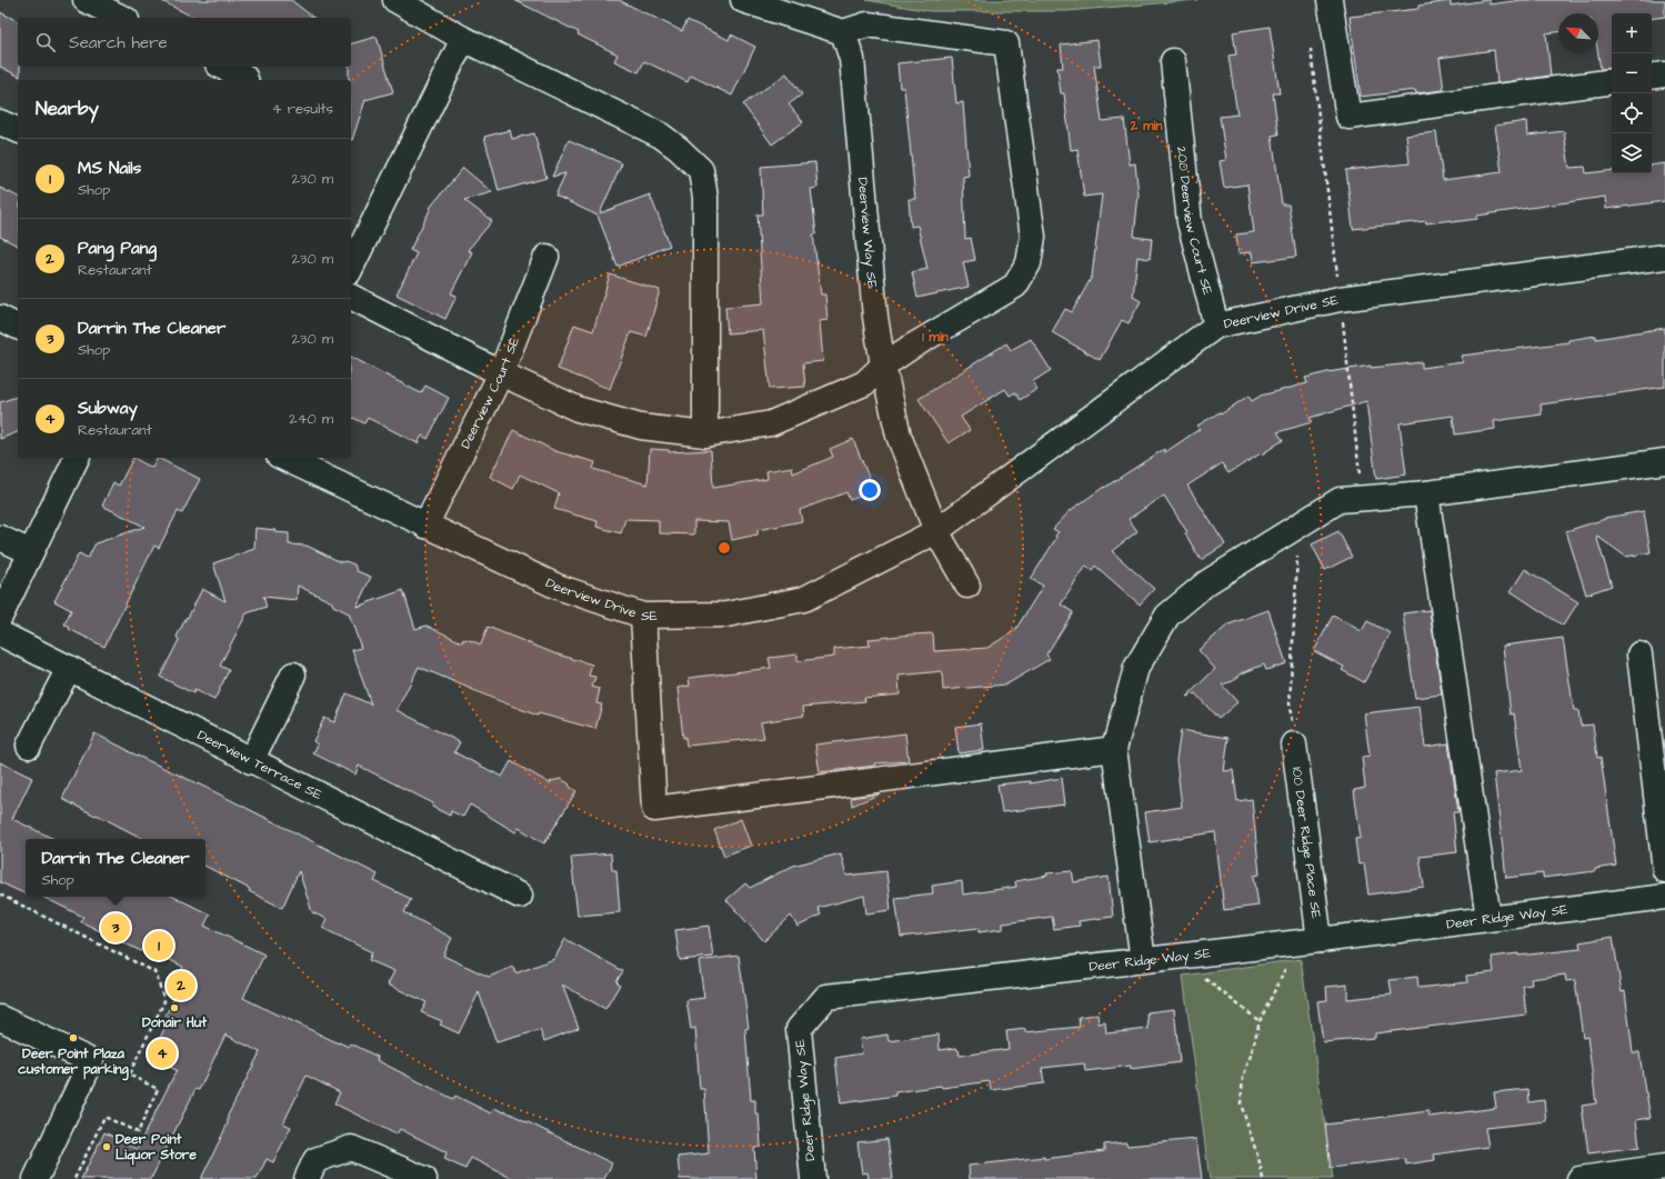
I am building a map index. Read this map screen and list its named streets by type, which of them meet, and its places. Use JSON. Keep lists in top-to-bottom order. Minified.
{"streets":{"street":["200 Deerview Court SE","Deerview Way SE","Deerview Drive SE","Deerview Court SE","Deerview Terrace SE","100 Deer Ridge Place SE","Deer Ridge Way SE"]},"crossings":[["200 Deerview Court SE","Deerview Drive SE"],["Deerview Way SE","Deerview Drive SE"],["Deerview Drive SE","Deerview Court SE"],["100 Deer Ridge Place SE","Deer Ridge Way SE"]],"places":["Donair Hut","Deer Point Plaza customer parking","Deer Point Liquor Store"],"north":"top left","page":{"map_buttons":["+","−"],"search":"Search here","heading":["Nearby","4 results"],"list":[{"mark":"1","name":"MS Nails","note":"Shop","value":"230 m"},{"mark":"2","name":"Pang Pang","note":"Restaurant","value":"230 m"},{"mark":"3","name":"Darrin The Cleaner","note":"Shop","value":"230 m"},{"mark":"4","name":"Subway","note":"Restaurant","value":"240 m"}],"popup":["Darrin The Cleaner","Shop"],"pins":["3","1","2","4"]},"rings":["2 min","1 min"]}
